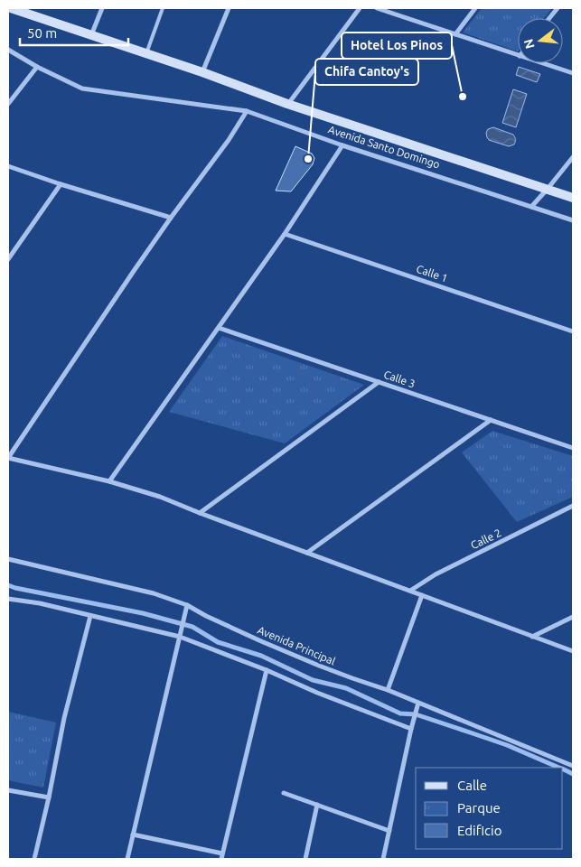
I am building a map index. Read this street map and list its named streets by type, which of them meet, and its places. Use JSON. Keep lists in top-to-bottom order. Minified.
{"streets":{"street":["Avenida Santo Domingo","Calle 1","Calle 3","Calle 2","Avenida Principal"]},"places":["Hotel Los Pinos","Chifa Cantoy's"],"legend":["Calle","Parque","Edificio"],"scale_bar":"50 m","north":"left"}
